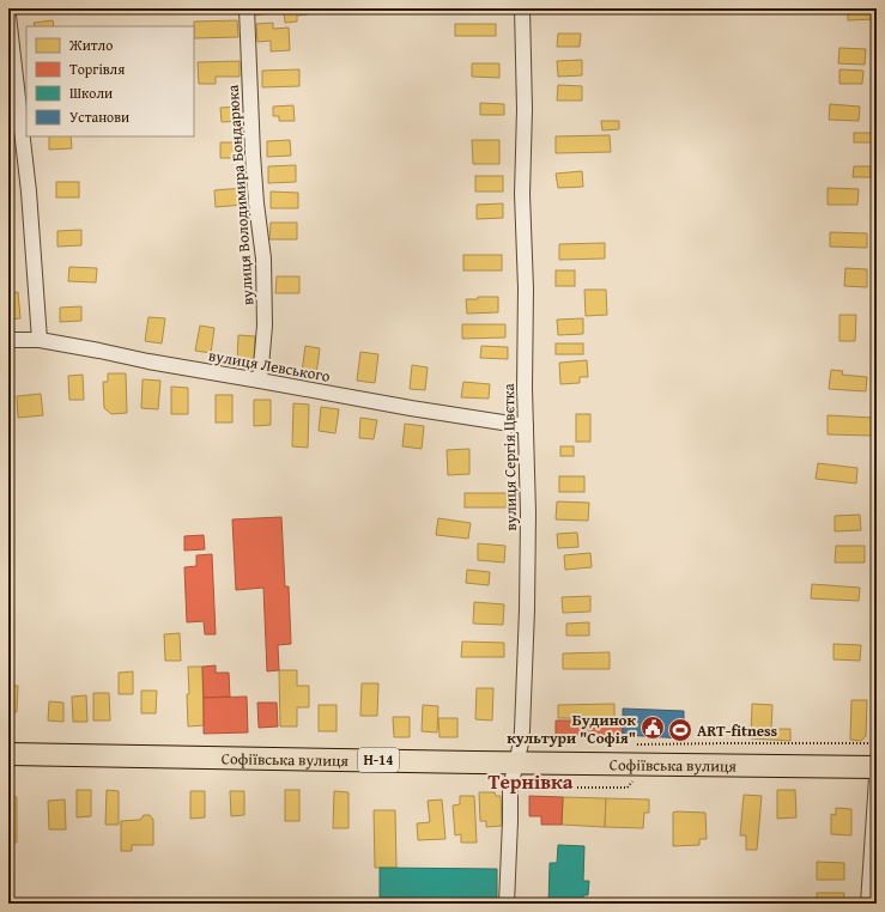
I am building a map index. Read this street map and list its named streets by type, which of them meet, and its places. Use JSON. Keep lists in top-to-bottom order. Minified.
{"streets":{"main road":["Софіївська вулиця","Н-14"],"street":["вулиця Володимира Бондарюка","вулиця Левського","вулиця Сергія Цвєтка"]},"crossings":[["вулиця Володимира Бондарюка","вулиця Левського"],["вулиця Левського","вулиця Сергія Цвєтка"],["вулиця Сергія Цвєтка","Софіївська вулиця"]],"districts":["Тернівка"],"places":{"public building":["Будинок культури \"Софія\""],"sports":["ART-fitness"]},"legend":["Житло","Торгівля","Школи","Установи"]}
